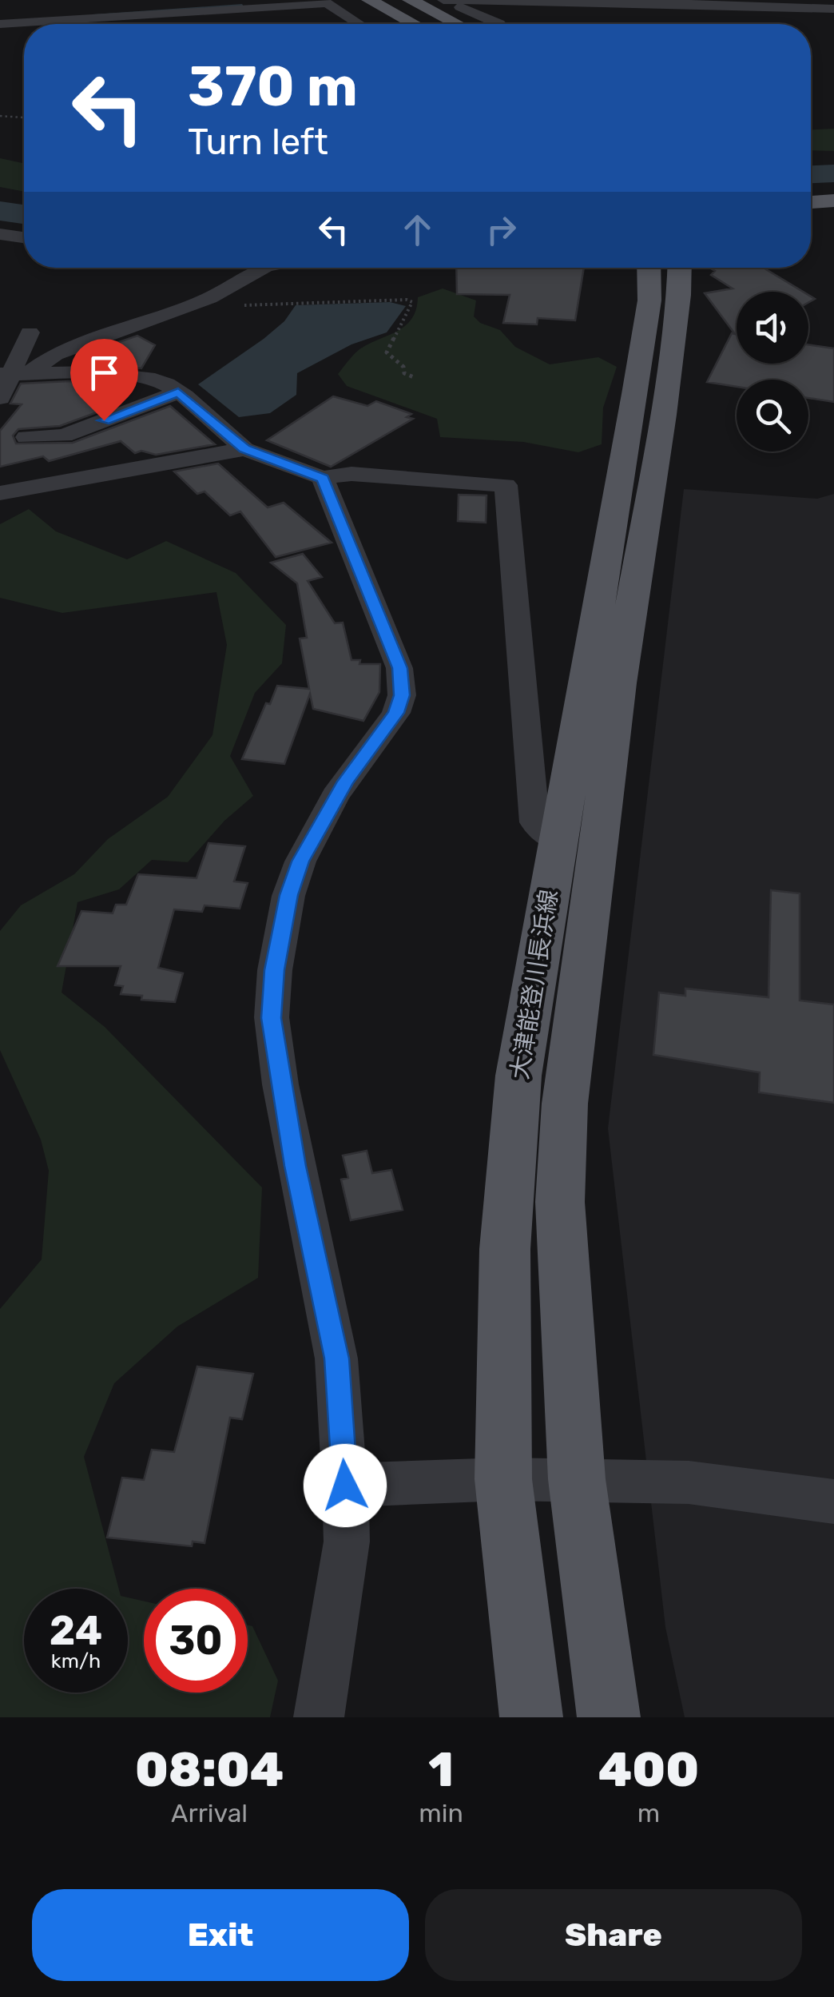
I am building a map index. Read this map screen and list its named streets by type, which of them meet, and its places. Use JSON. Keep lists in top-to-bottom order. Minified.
{"streets":{"main road":["大津能登川長浜線"]},"page":{"turn":["370 m","Turn left"],"speed":"24 km/h","limit":"30","eta":["08:04","Arrival","1","min","400","m"],"buttons":["Exit","Share"]}}
